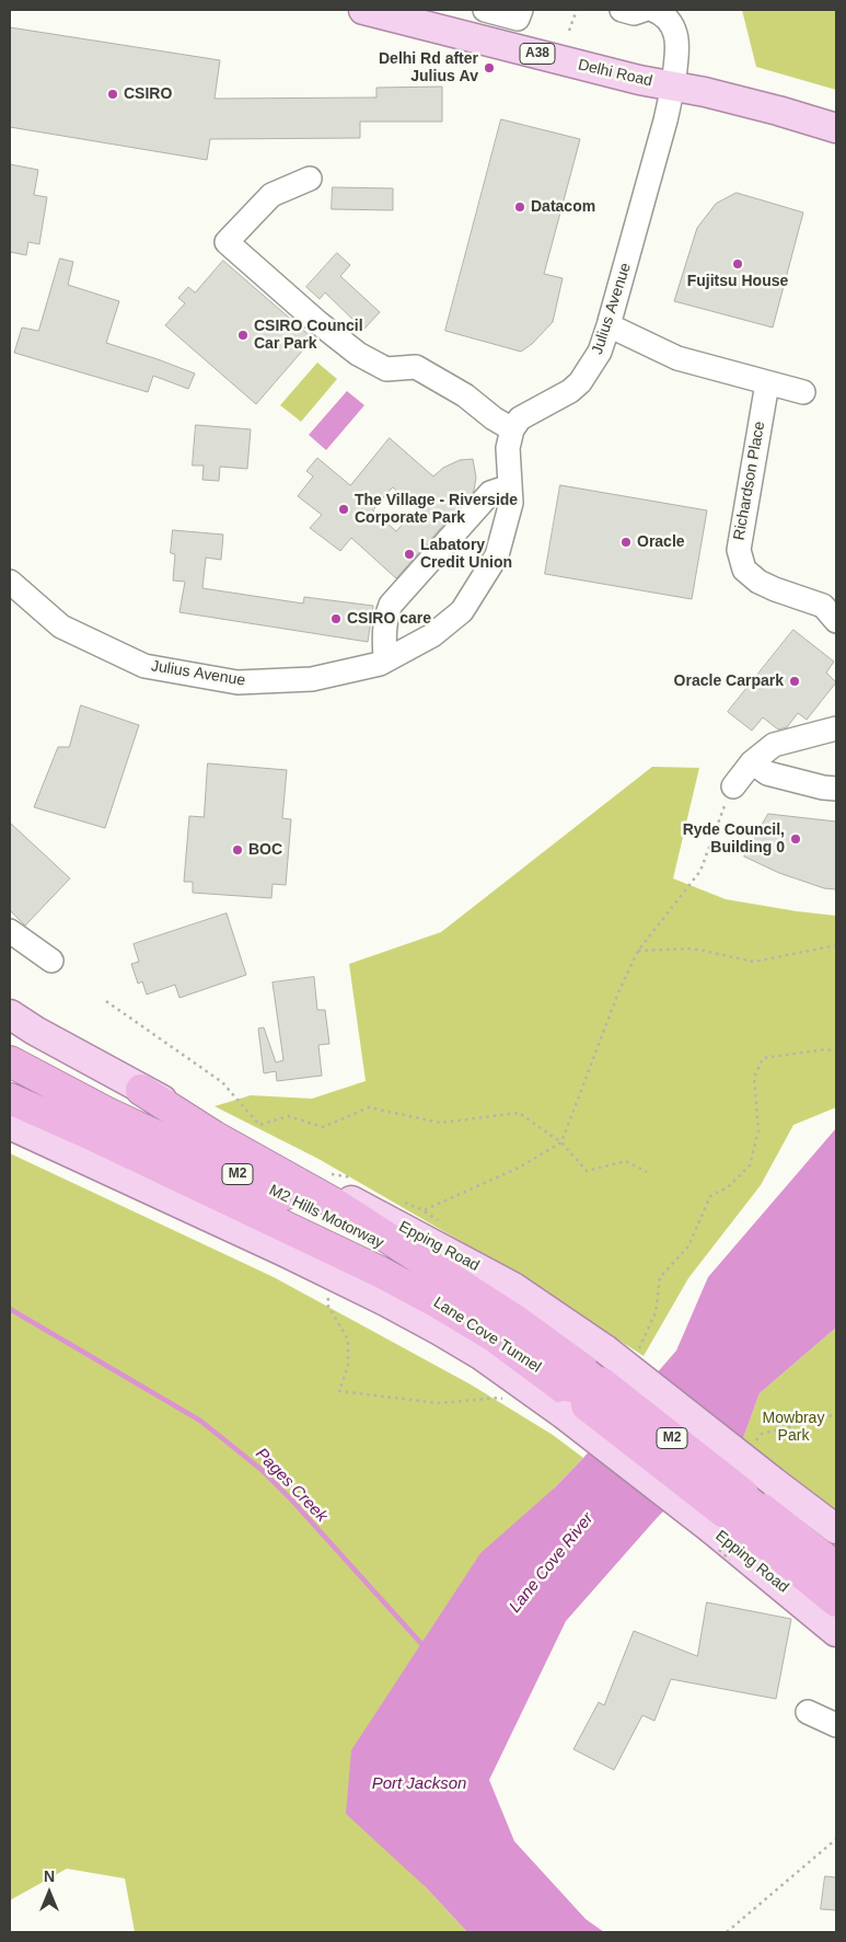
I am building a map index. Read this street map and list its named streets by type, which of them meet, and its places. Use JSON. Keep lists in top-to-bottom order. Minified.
{"streets":{"highway":["M2","M2 Hills Motorway","Lane Cove Tunnel"],"main road":["A38","Delhi Road","Epping Road"],"street":["Julius Avenue","Richardson Place"]},"crossings":[["Delhi Road","Julius Avenue"],["M2","M2 Hills Motorway"],["M2","Epping Road"],["M2","Lane Cove Tunnel"],["M2 Hills Motorway","Lane Cove Tunnel"],["Epping Road","Lane Cove Tunnel"]],"water":["Pages Creek","Lane Cove River","Port Jackson"],"parks":["Mowbray Park"],"places":["Delhi Rd after Julius Av","CSIRO","Datacom","Fujitsu House","CSIRO Council Car Park","The Village - Riverside Corporate Park","Oracle","Labatory Credit Union","CSIRO care","Oracle Carpark","Ryde Council, Building 0","BOC"],"north":"top"}
